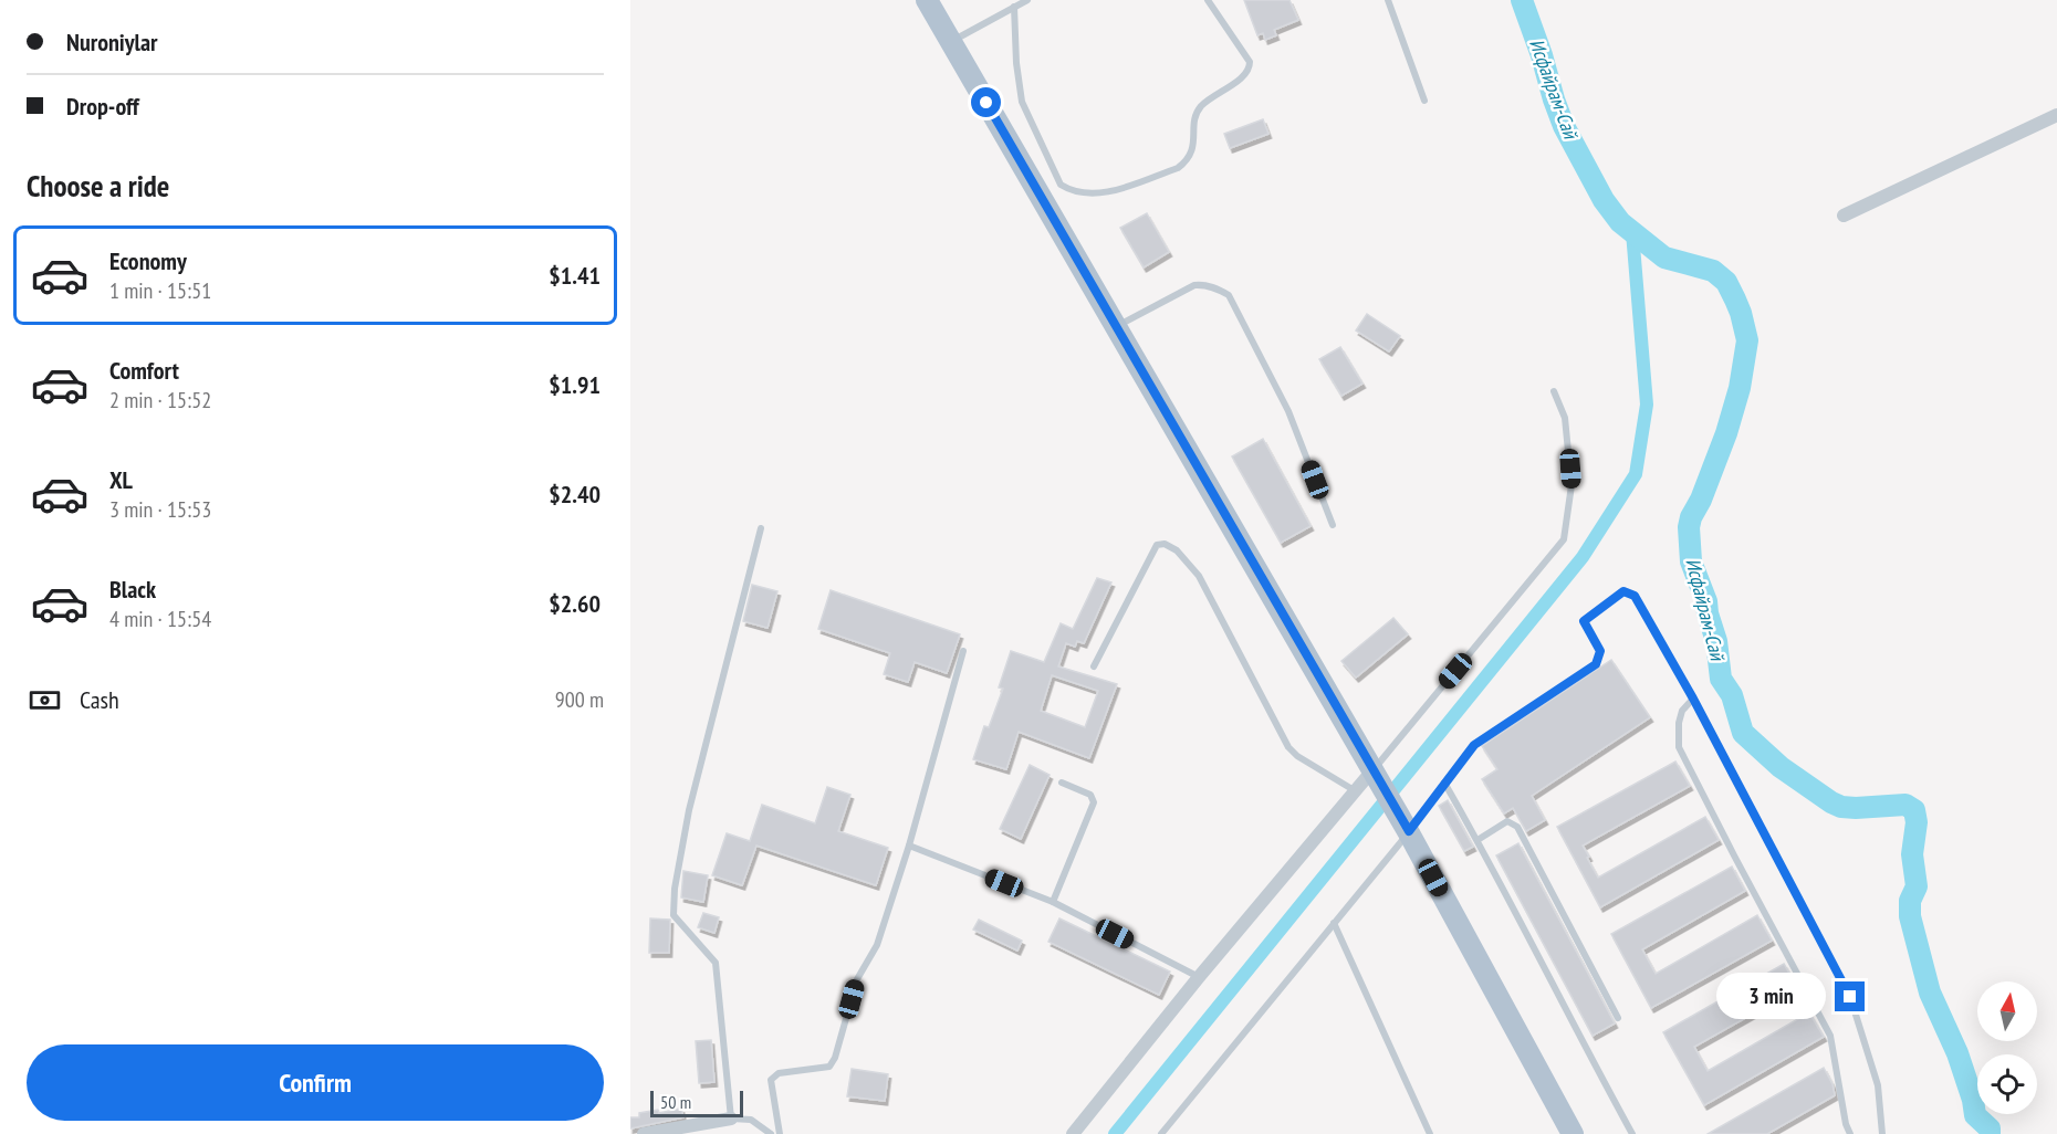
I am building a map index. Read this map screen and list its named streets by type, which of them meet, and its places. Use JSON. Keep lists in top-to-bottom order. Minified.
{"water":["Исфайрам-Сай"],"scale_bar":"50 m","north":"top","page":{"banner":["Nuroniylar","Drop-off"],"heading":"Choose a ride","list":[{"name":"Economy","note":"1 min · 15:51","value":"$1.41"},{"name":"Comfort","note":"2 min · 15:52","value":"$1.91"},{"name":"XL","note":"3 min · 15:53","value":"$2.40"},{"name":"Black","note":"4 min · 15:54","value":"$2.60"}],"pay":["Cash","900 m"],"bubble":"3 min","buttons":"Confirm","scale":"50 m"}}
